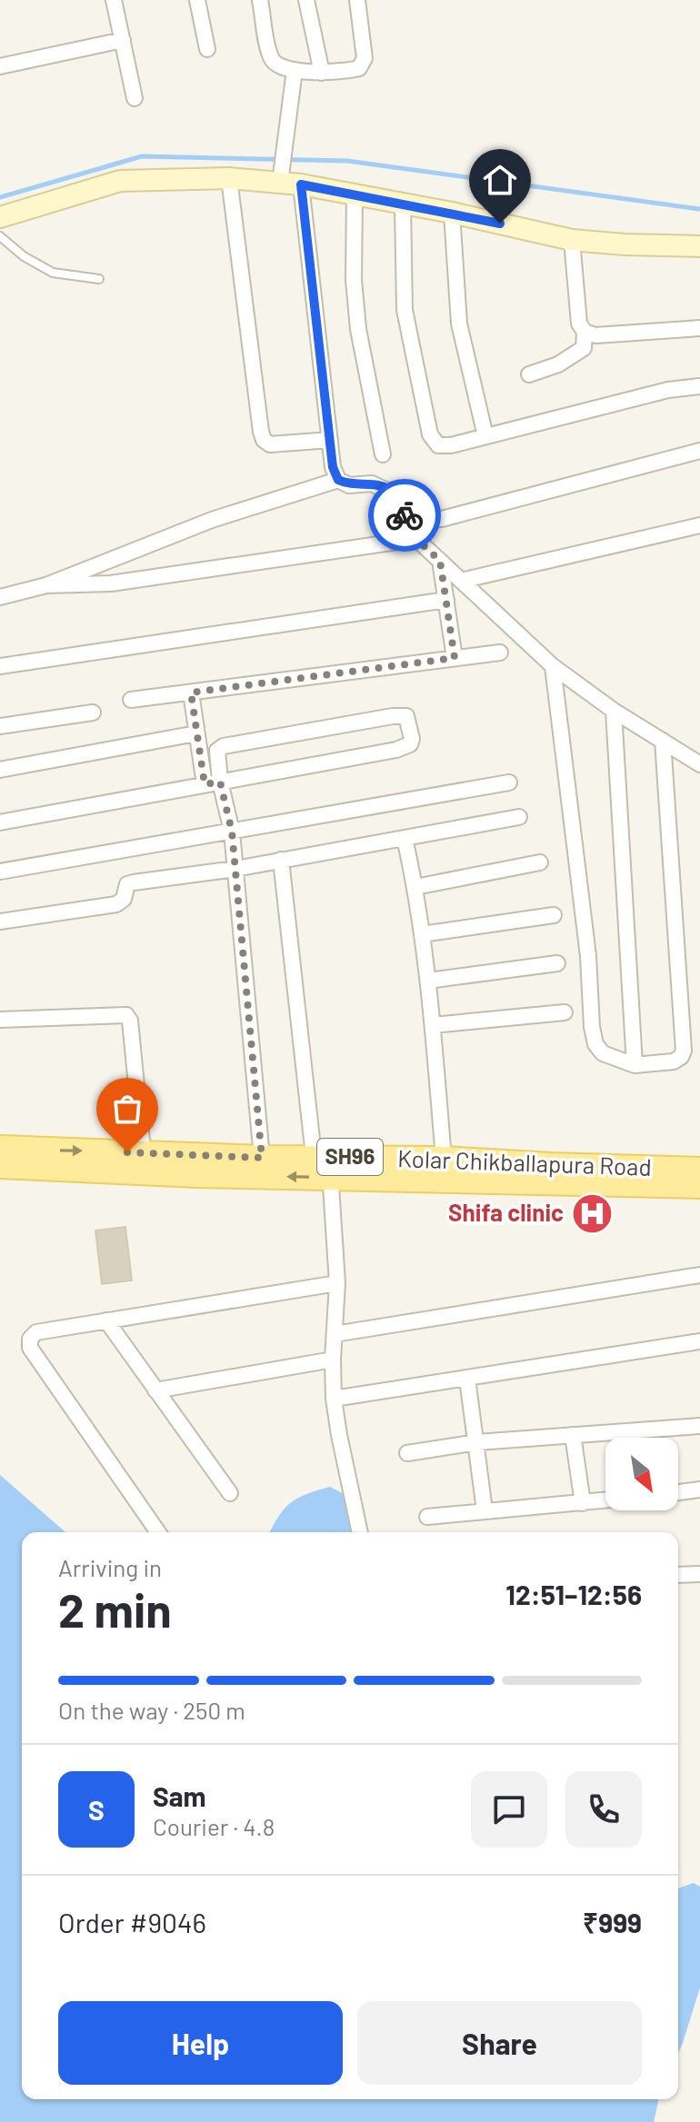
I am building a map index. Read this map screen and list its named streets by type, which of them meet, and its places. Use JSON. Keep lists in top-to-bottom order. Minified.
{"streets":{"main road":["SH96","Kolar Chikballapura Road"]},"places":{"hospital":["Shifa clinic"]},"north":"bottom right","page":{"heading":["2 min","Arriving in","12:51–12:56"],"panel":["Sam","Courier · 4.8","Order #9046","₹999"],"bar":"On the way · 250 m","round":"S","buttons":["Help","Share"]}}
